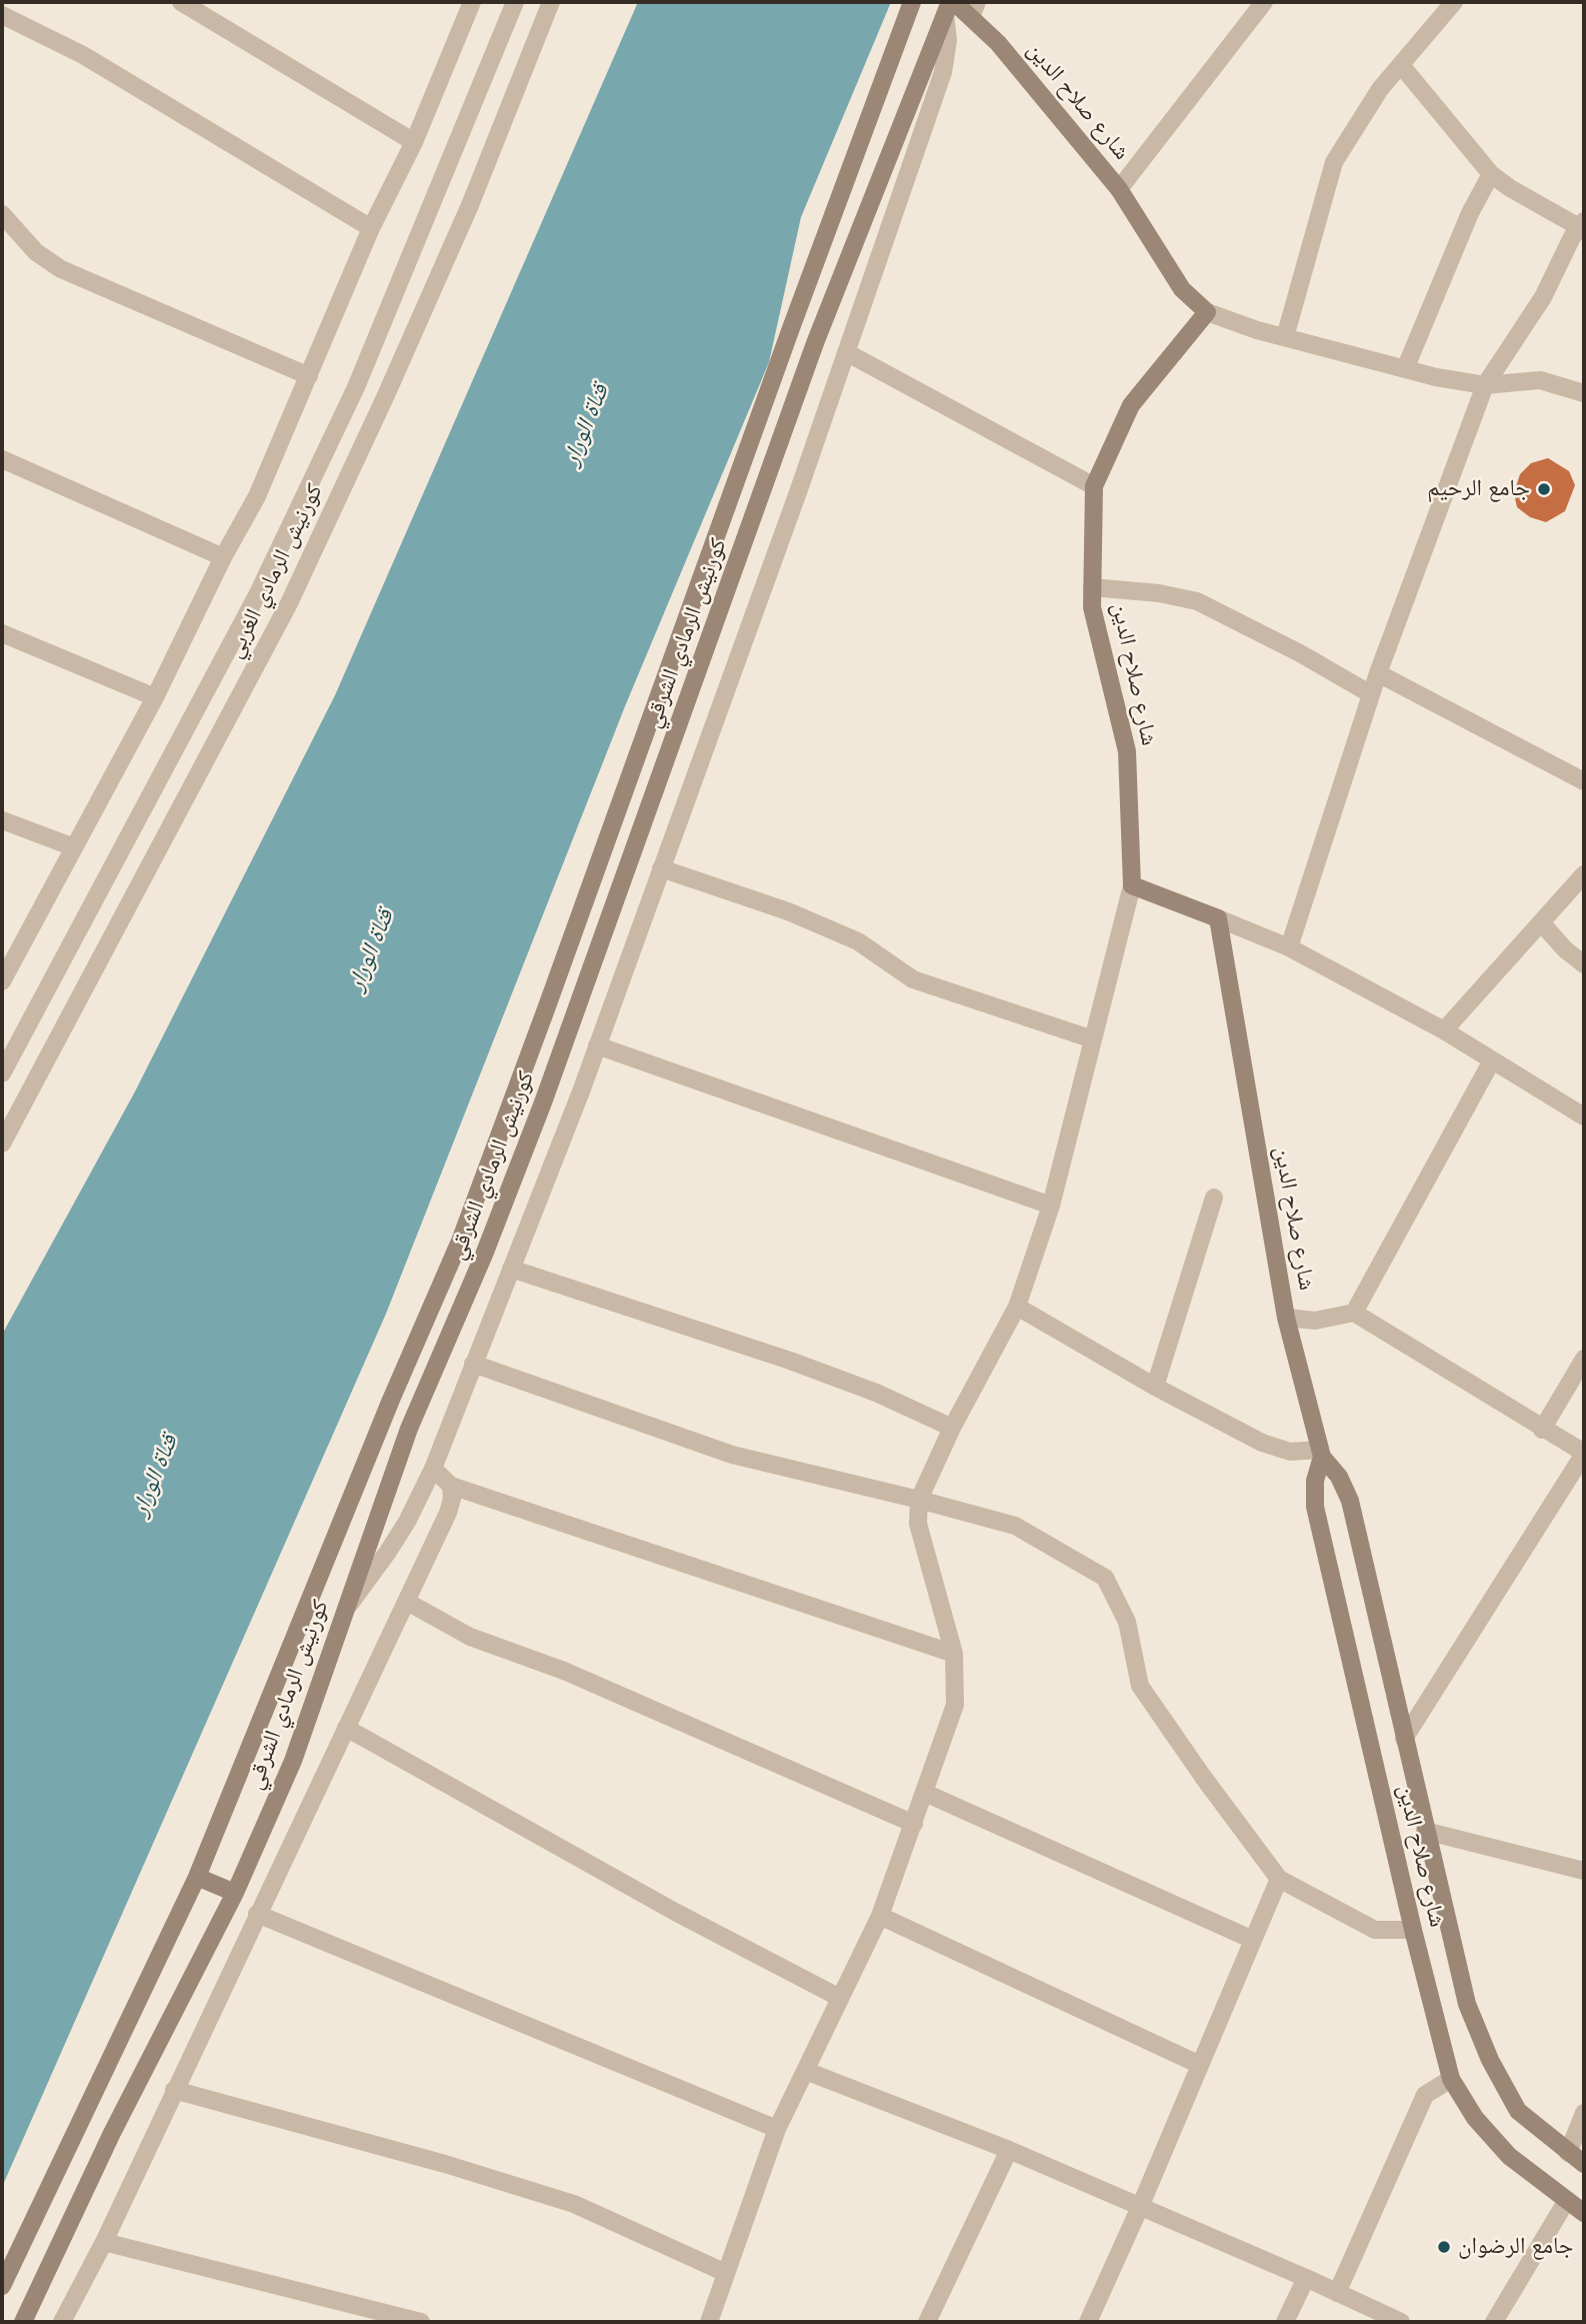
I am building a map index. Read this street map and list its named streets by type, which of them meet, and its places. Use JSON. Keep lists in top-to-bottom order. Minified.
{"streets":{"main road":["شارع صلاح الدين","كورنيش الرمادي الشرقي"],"street":["كورنيش الرمادي الغربي"]},"crossings":[["شارع صلاح الدين","كورنيش الرمادي الشرقي"]],"water":["قناة الورار"],"places":["جامع الرحيم","جامع الرضوان"]}
